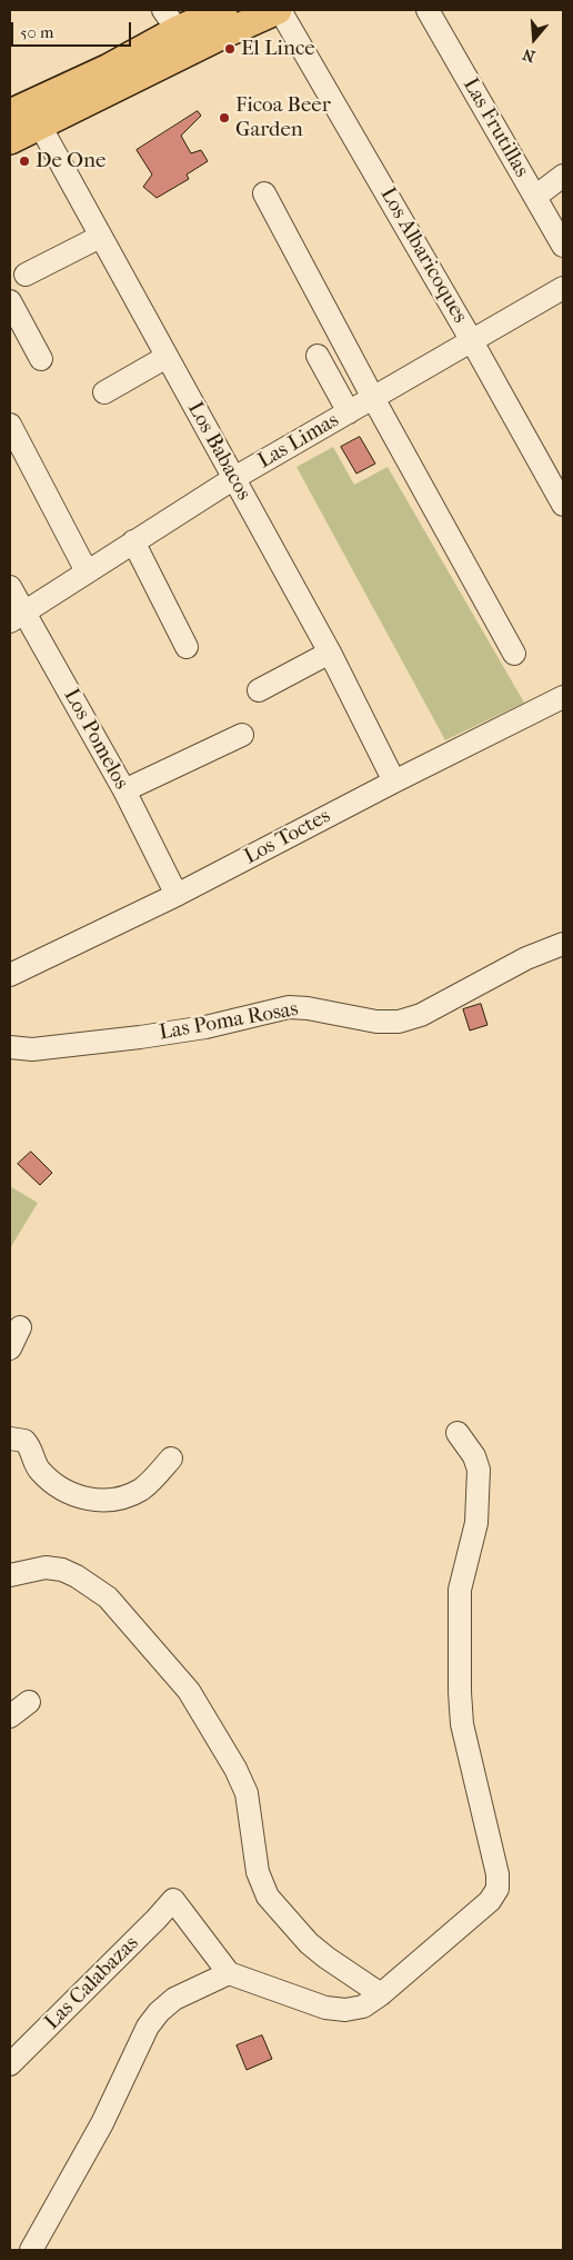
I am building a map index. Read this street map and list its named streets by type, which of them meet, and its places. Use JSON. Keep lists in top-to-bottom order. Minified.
{"streets":{"street":["Las Frutillas","Los Albaricoques","Las Limas","Los Babacos","Los Pomelos","Los Toctes","Las Poma Rosas","Las Calabazas"]},"crossings":[["Los Albaricoques","Las Limas"],["Las Limas","Los Babacos"],["Las Limas","Los Pomelos"],["Los Babacos","Los Toctes"],["Los Pomelos","Los Toctes"]],"places":["El Lince","Ficoa Beer Garden","De One"],"scale_bar":"50 m","north":"bottom"}
